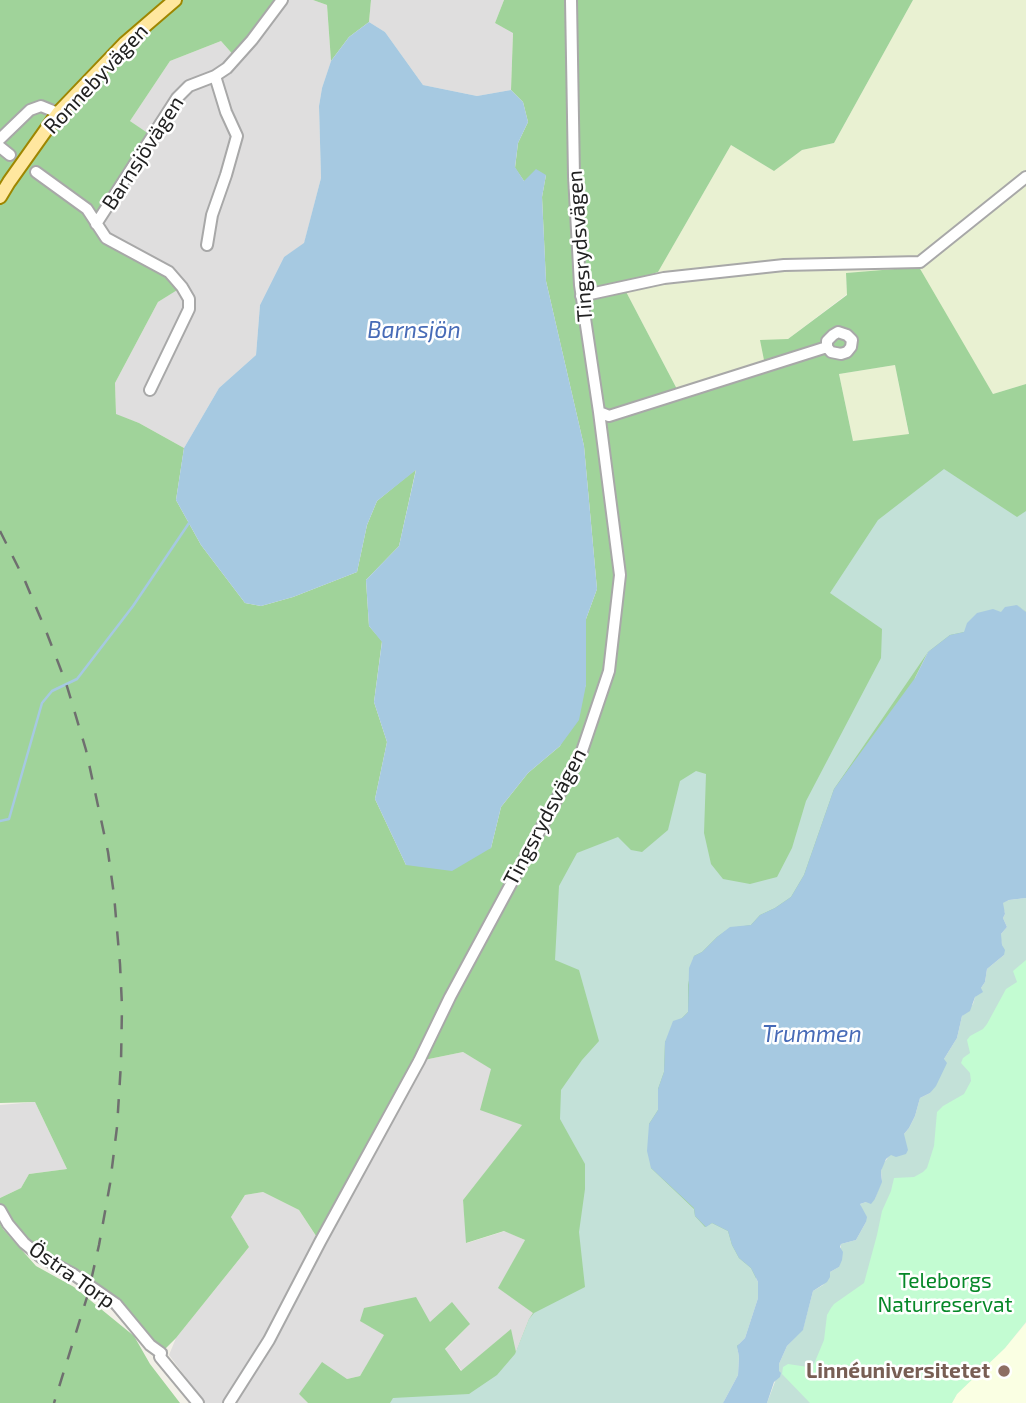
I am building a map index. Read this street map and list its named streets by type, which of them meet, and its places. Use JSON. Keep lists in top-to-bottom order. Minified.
{"streets":{"main road":["Ronnebyvägen"],"street":["Barnsjövägen","Tingsrydsvägen","Östra Torp"]},"water":["Barnsjön","Trummen"],"parks":["Teleborgs Naturreservat"],"places":["Linnéuniversitetet"]}
